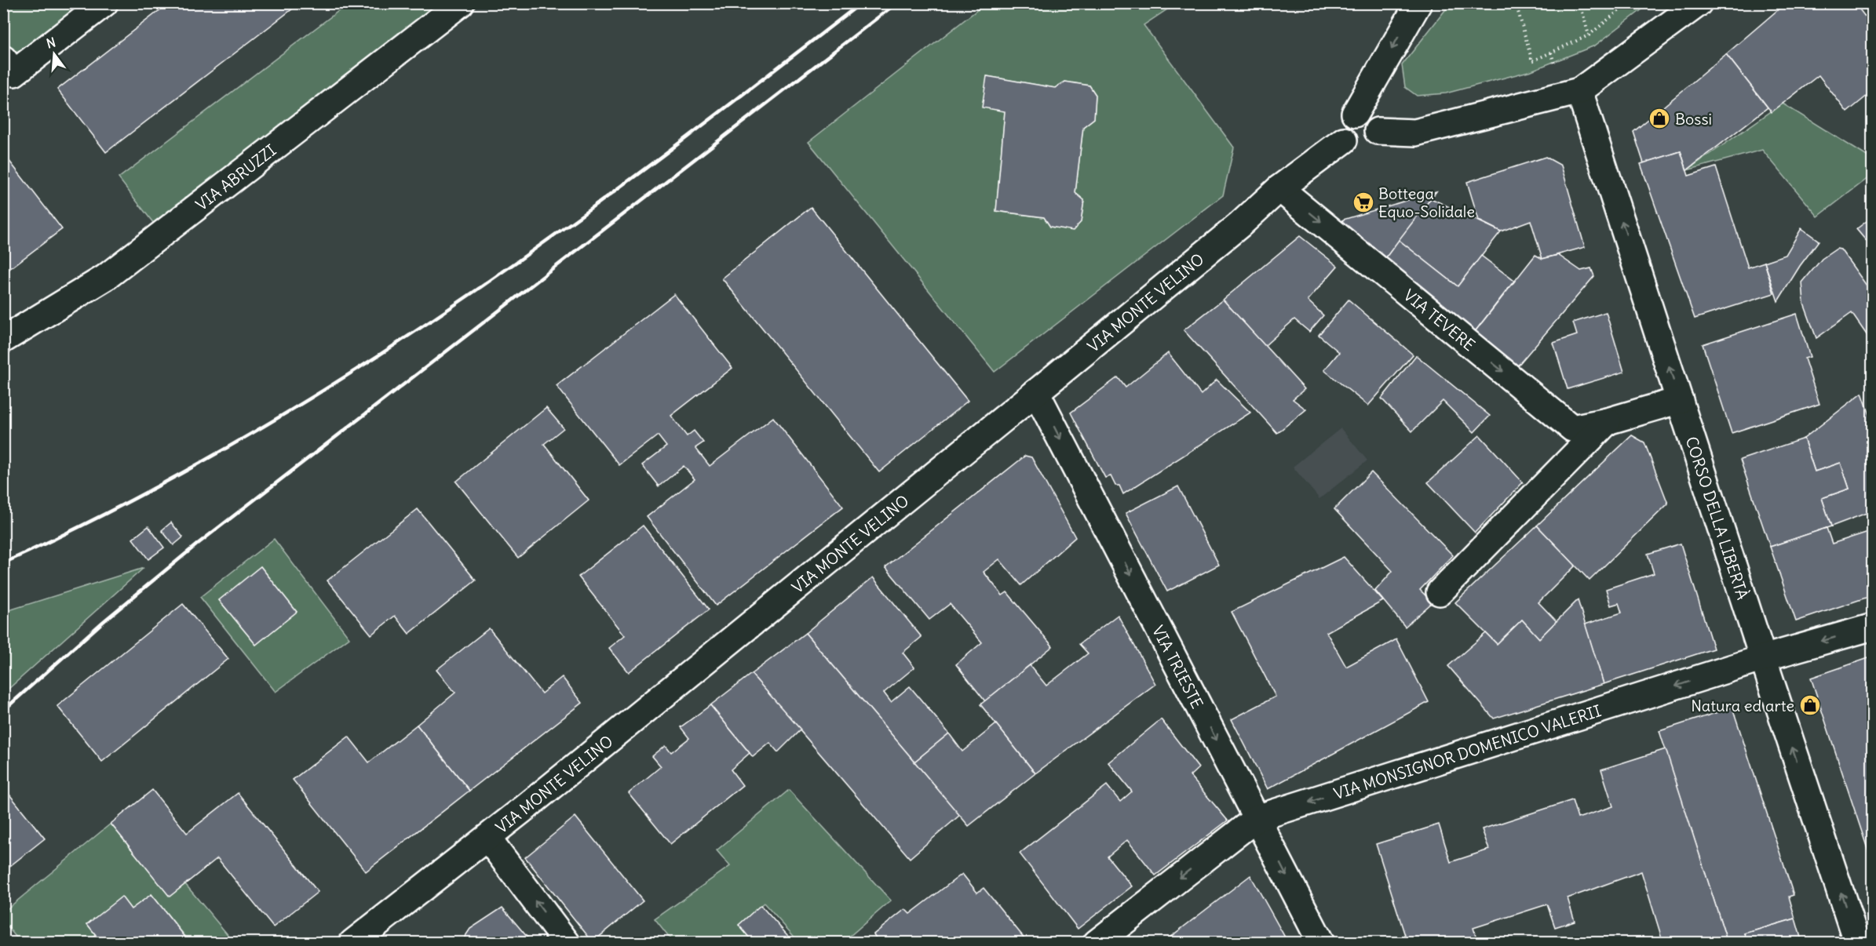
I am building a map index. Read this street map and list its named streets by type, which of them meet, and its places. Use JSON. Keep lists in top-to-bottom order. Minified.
{"streets":{"street":["VIA ABRUZZI","VIA MONTE VELINO","VIA TEVERE","CORSO DELLA LIBERTÀ","VIA TRIESTE","VIA MONSIGNOR DOMENICO VALERII"]},"crossings":[["VIA MONTE VELINO","VIA TEVERE"],["VIA MONTE VELINO","VIA TRIESTE"],["VIA TEVERE","CORSO DELLA LIBERTÀ"],["CORSO DELLA LIBERTÀ","VIA MONSIGNOR DOMENICO VALERII"],["VIA TRIESTE","VIA MONSIGNOR DOMENICO VALERII"]],"one_way":["VIA TEVERE","CORSO DELLA LIBERTÀ","VIA TRIESTE","VIA MONSIGNOR DOMENICO VALERII"],"places":{"shop":["Bossi","Natura ed arte"],"supermarket":["Bottega Equo-Solidale"]},"north":"top"}
